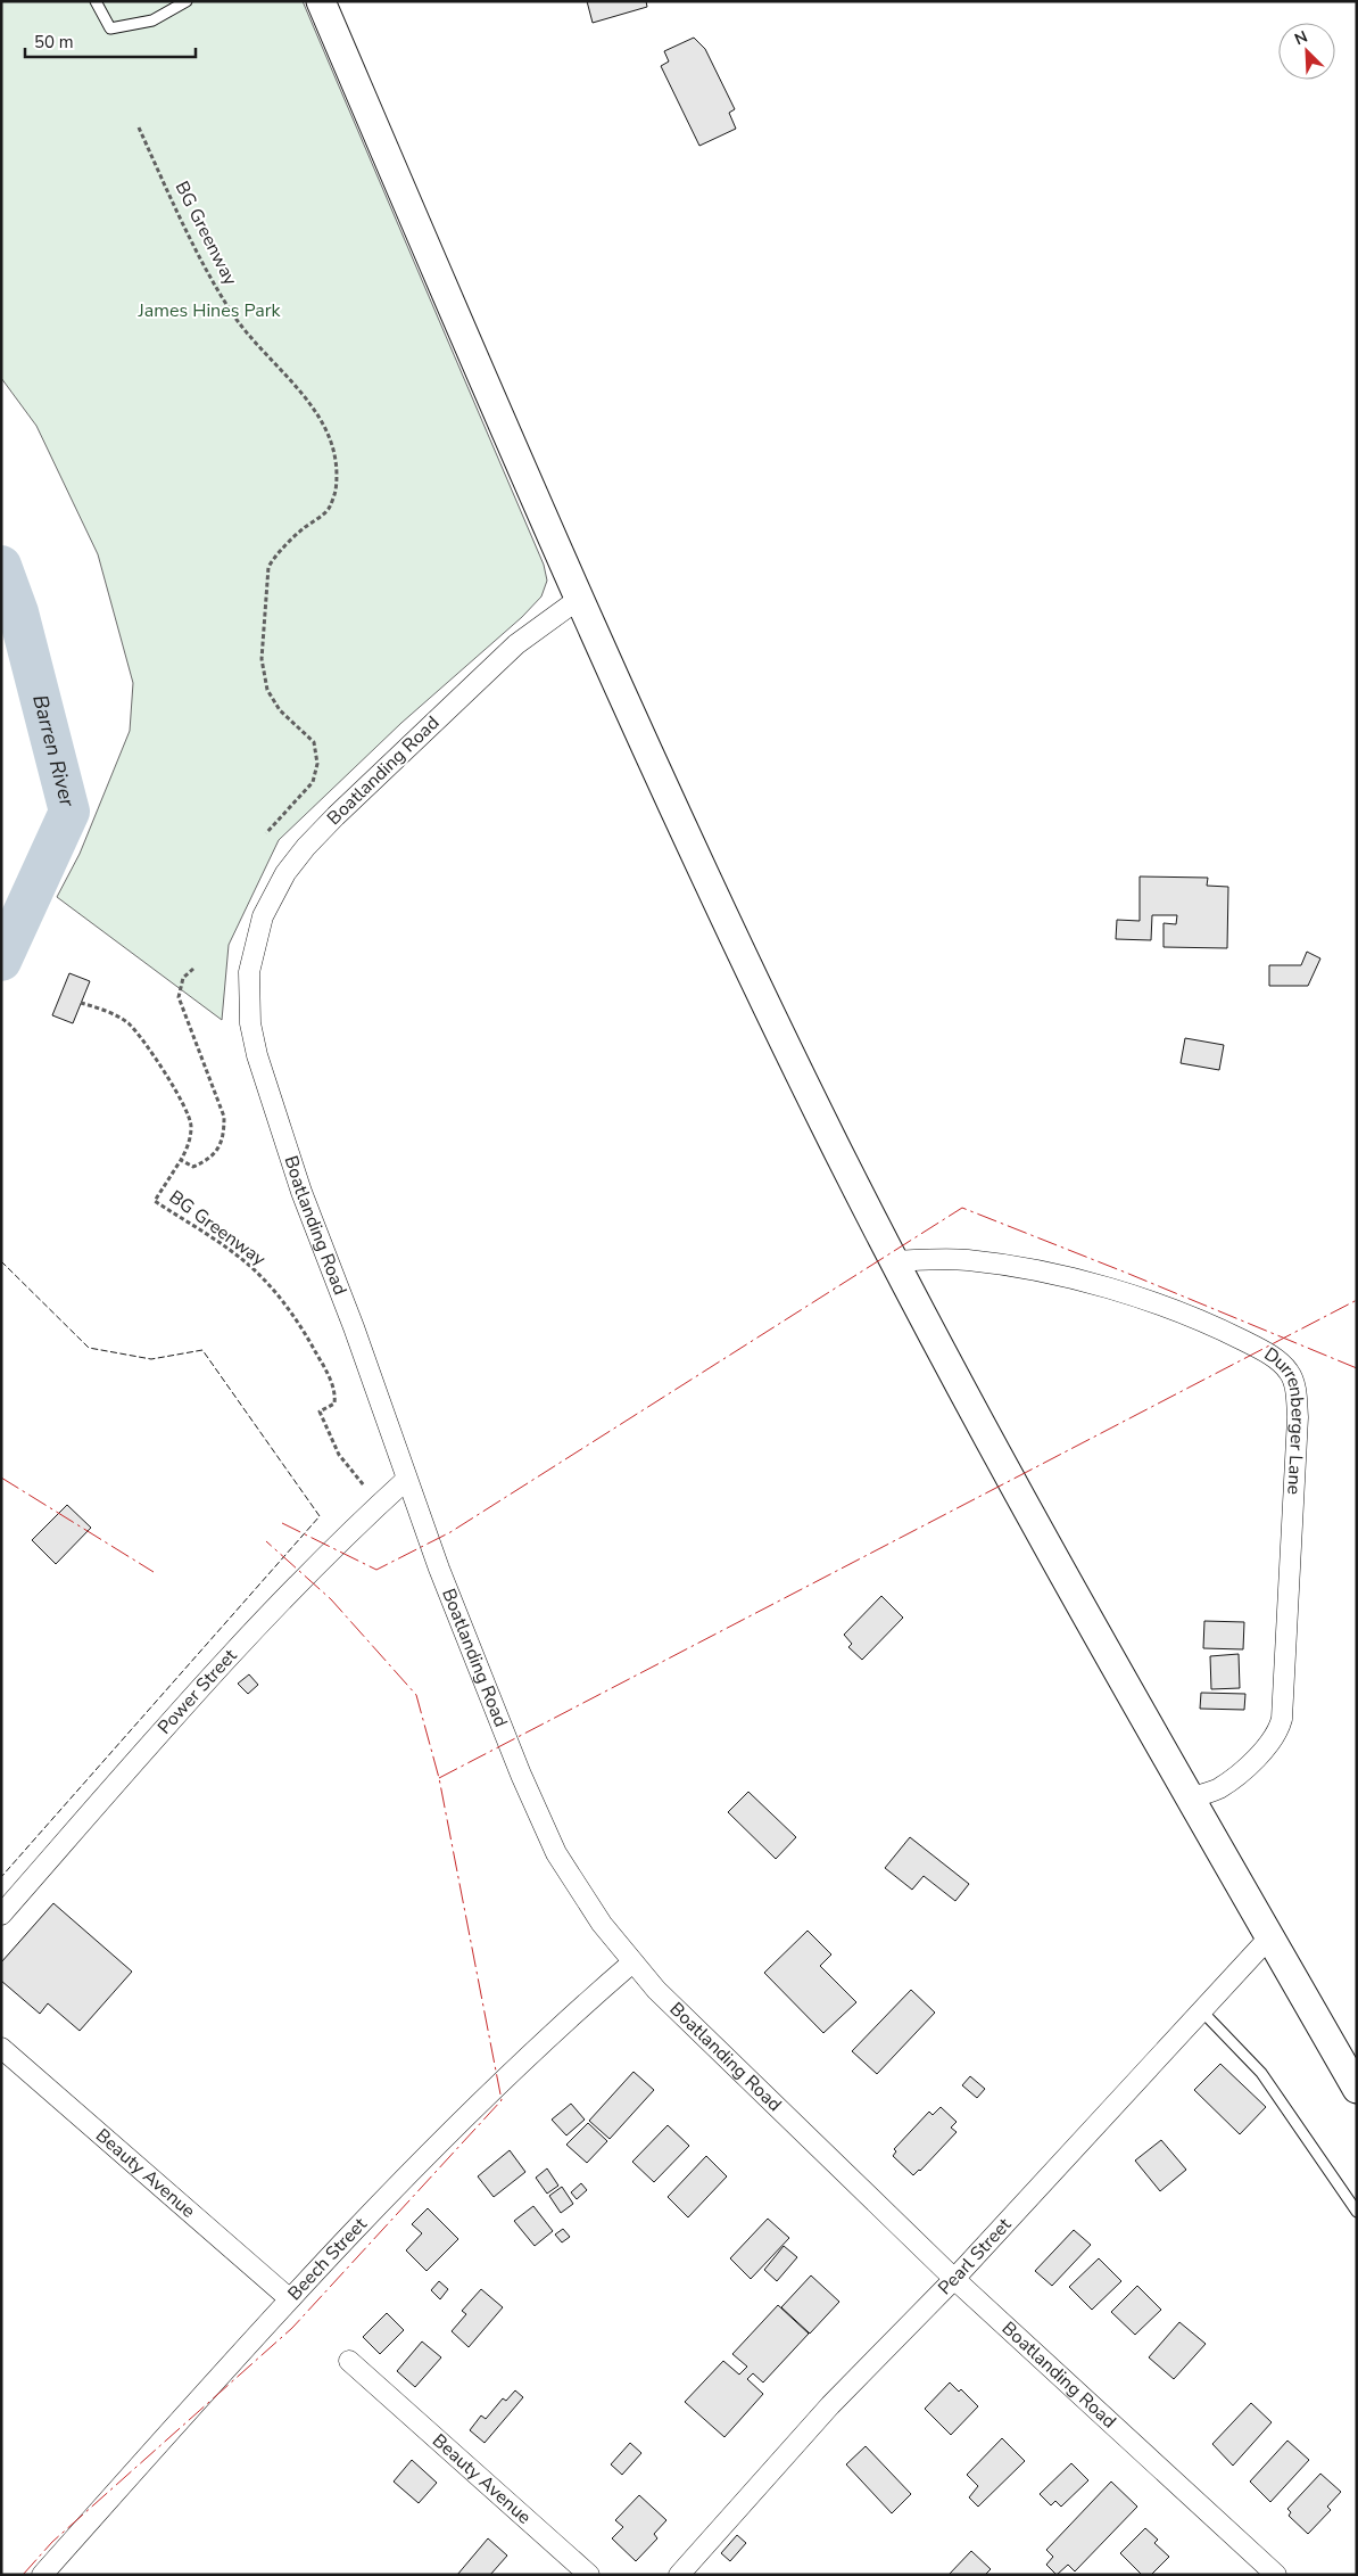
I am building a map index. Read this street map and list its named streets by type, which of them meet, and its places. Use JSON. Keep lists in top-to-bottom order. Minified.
{"streets":{"street":["Boatlanding Road","Durrenberger Lane","Power Street","Beauty Avenue","Pearl Street","Beech Street"],"path":["BG Greenway"]},"crossings":[["Boatlanding Road","Power Street"],["Boatlanding Road","Pearl Street"],["Boatlanding Road","Beech Street"],["Beauty Avenue","Beech Street"]],"water":["Barren River"],"parks":["James Hines Park"],"scale_bar":"50 m","north":"top left"}
